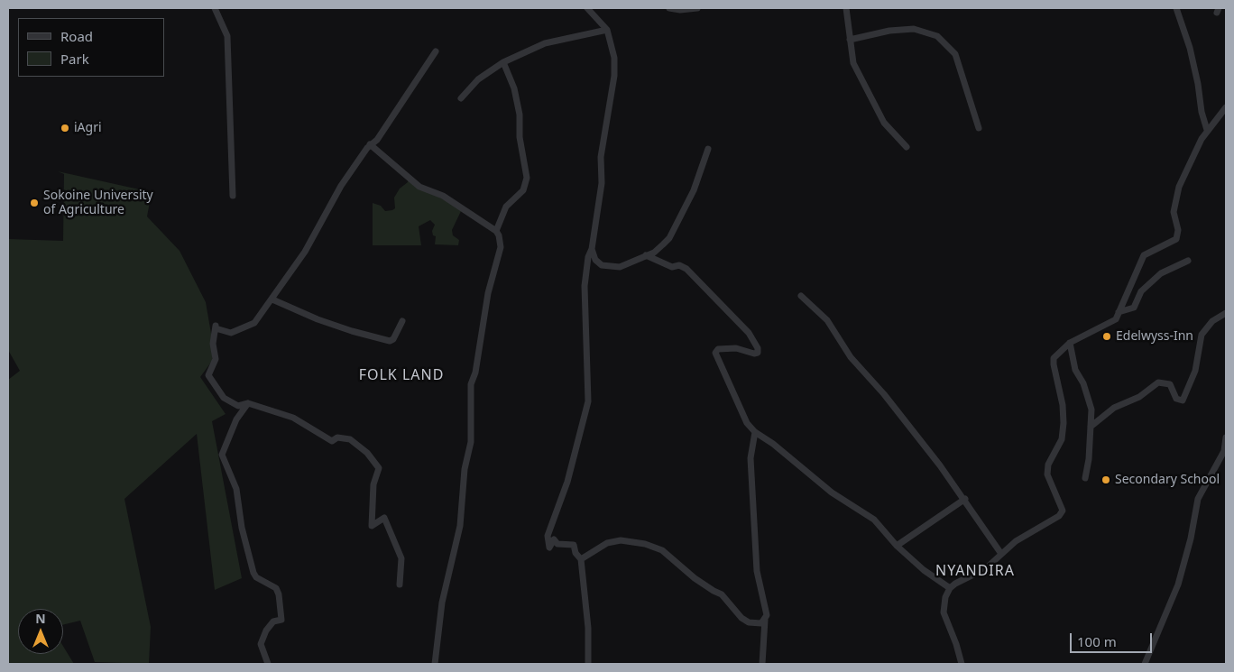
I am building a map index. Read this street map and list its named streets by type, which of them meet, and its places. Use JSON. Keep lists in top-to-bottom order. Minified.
{"districts":["FOLK LAND","NYANDIRA"],"places":["iAgri","Sokoine University of Agriculture","Edelwyss-Inn","Secondary School"],"legend":["Road","Park"],"scale_bar":"100 m","north":"top"}
